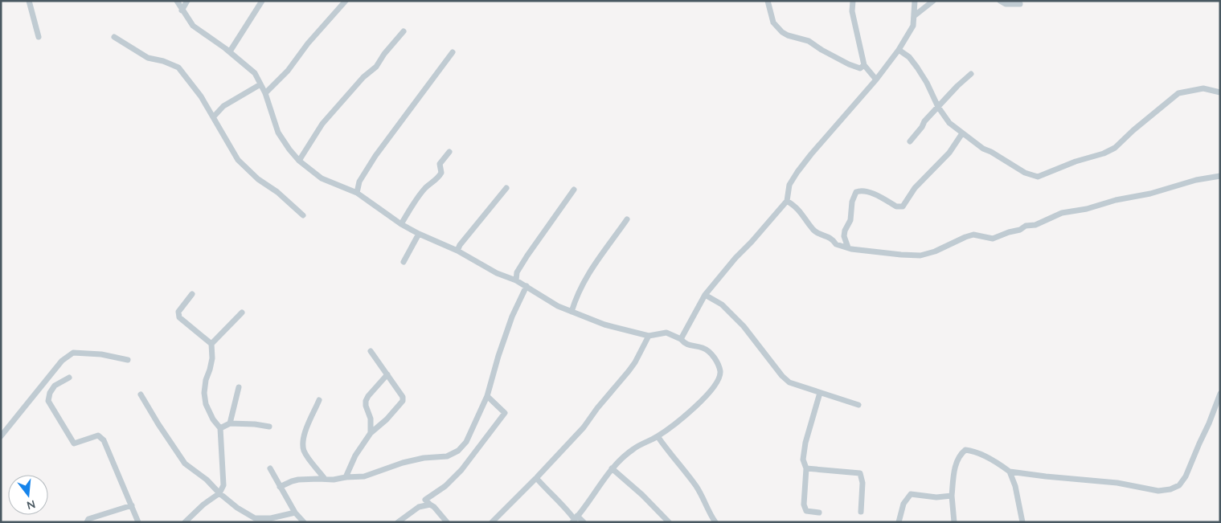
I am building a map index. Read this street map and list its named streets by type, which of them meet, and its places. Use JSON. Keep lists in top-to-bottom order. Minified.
{"north":"bottom"}
